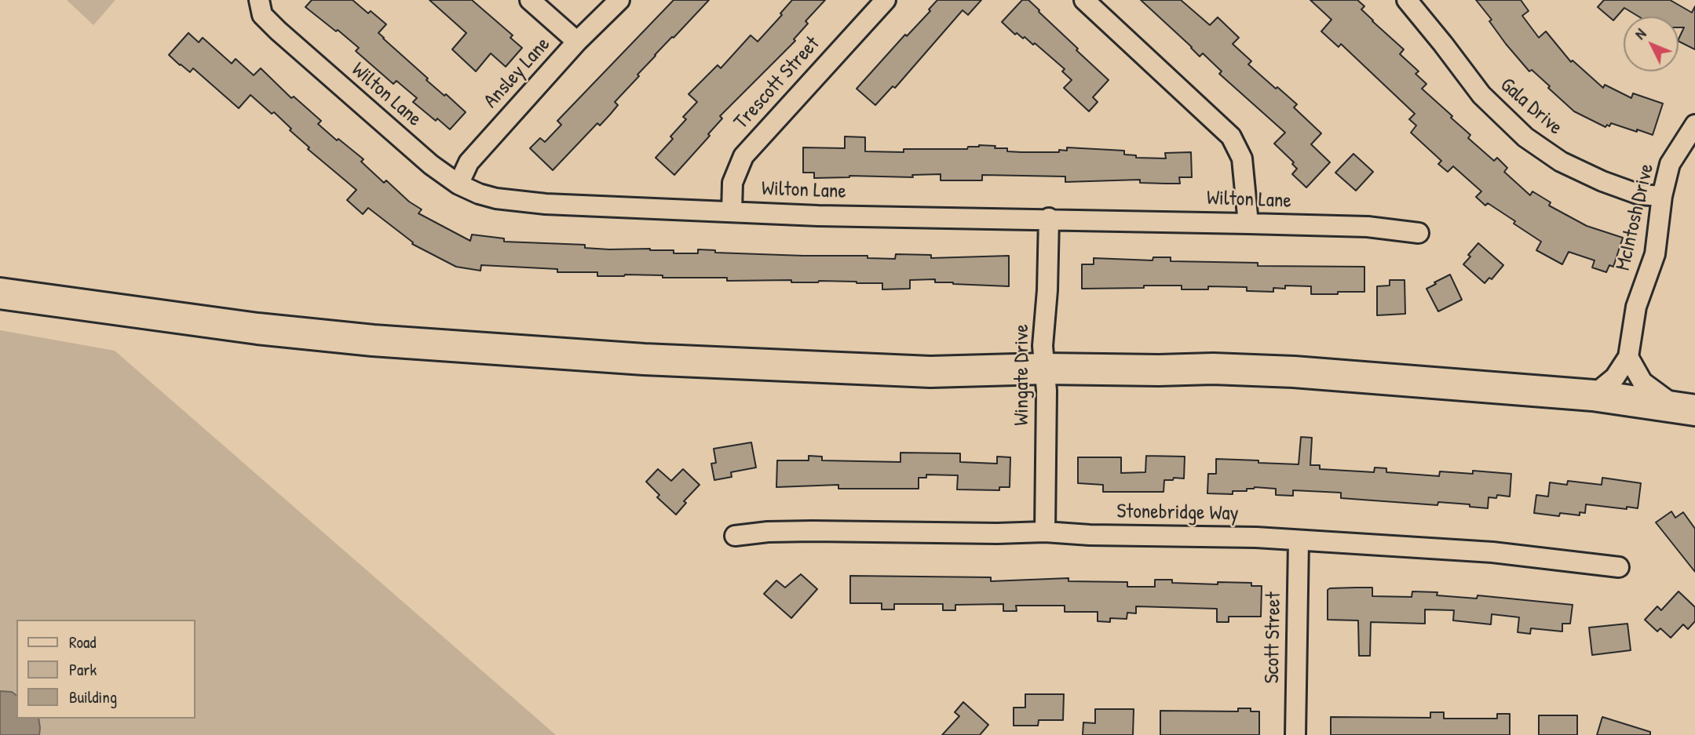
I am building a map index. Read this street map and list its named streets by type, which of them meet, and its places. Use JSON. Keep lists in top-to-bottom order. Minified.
{"streets":{"street":["Ansley Lane","Trescott Street","Wilton Lane","Gala Drive","McIntosh Drive","Wingate Drive","Stonebridge Way","Scott Street"]},"crossings":[["Ansley Lane","Wilton Lane"],["Trescott Street","Wilton Lane"],["Wilton Lane","Wingate Drive"],["Gala Drive","McIntosh Drive"],["Wingate Drive","Stonebridge Way"],["Stonebridge Way","Scott Street"]],"legend":["Road","Park","Building"],"north":"top left"}
